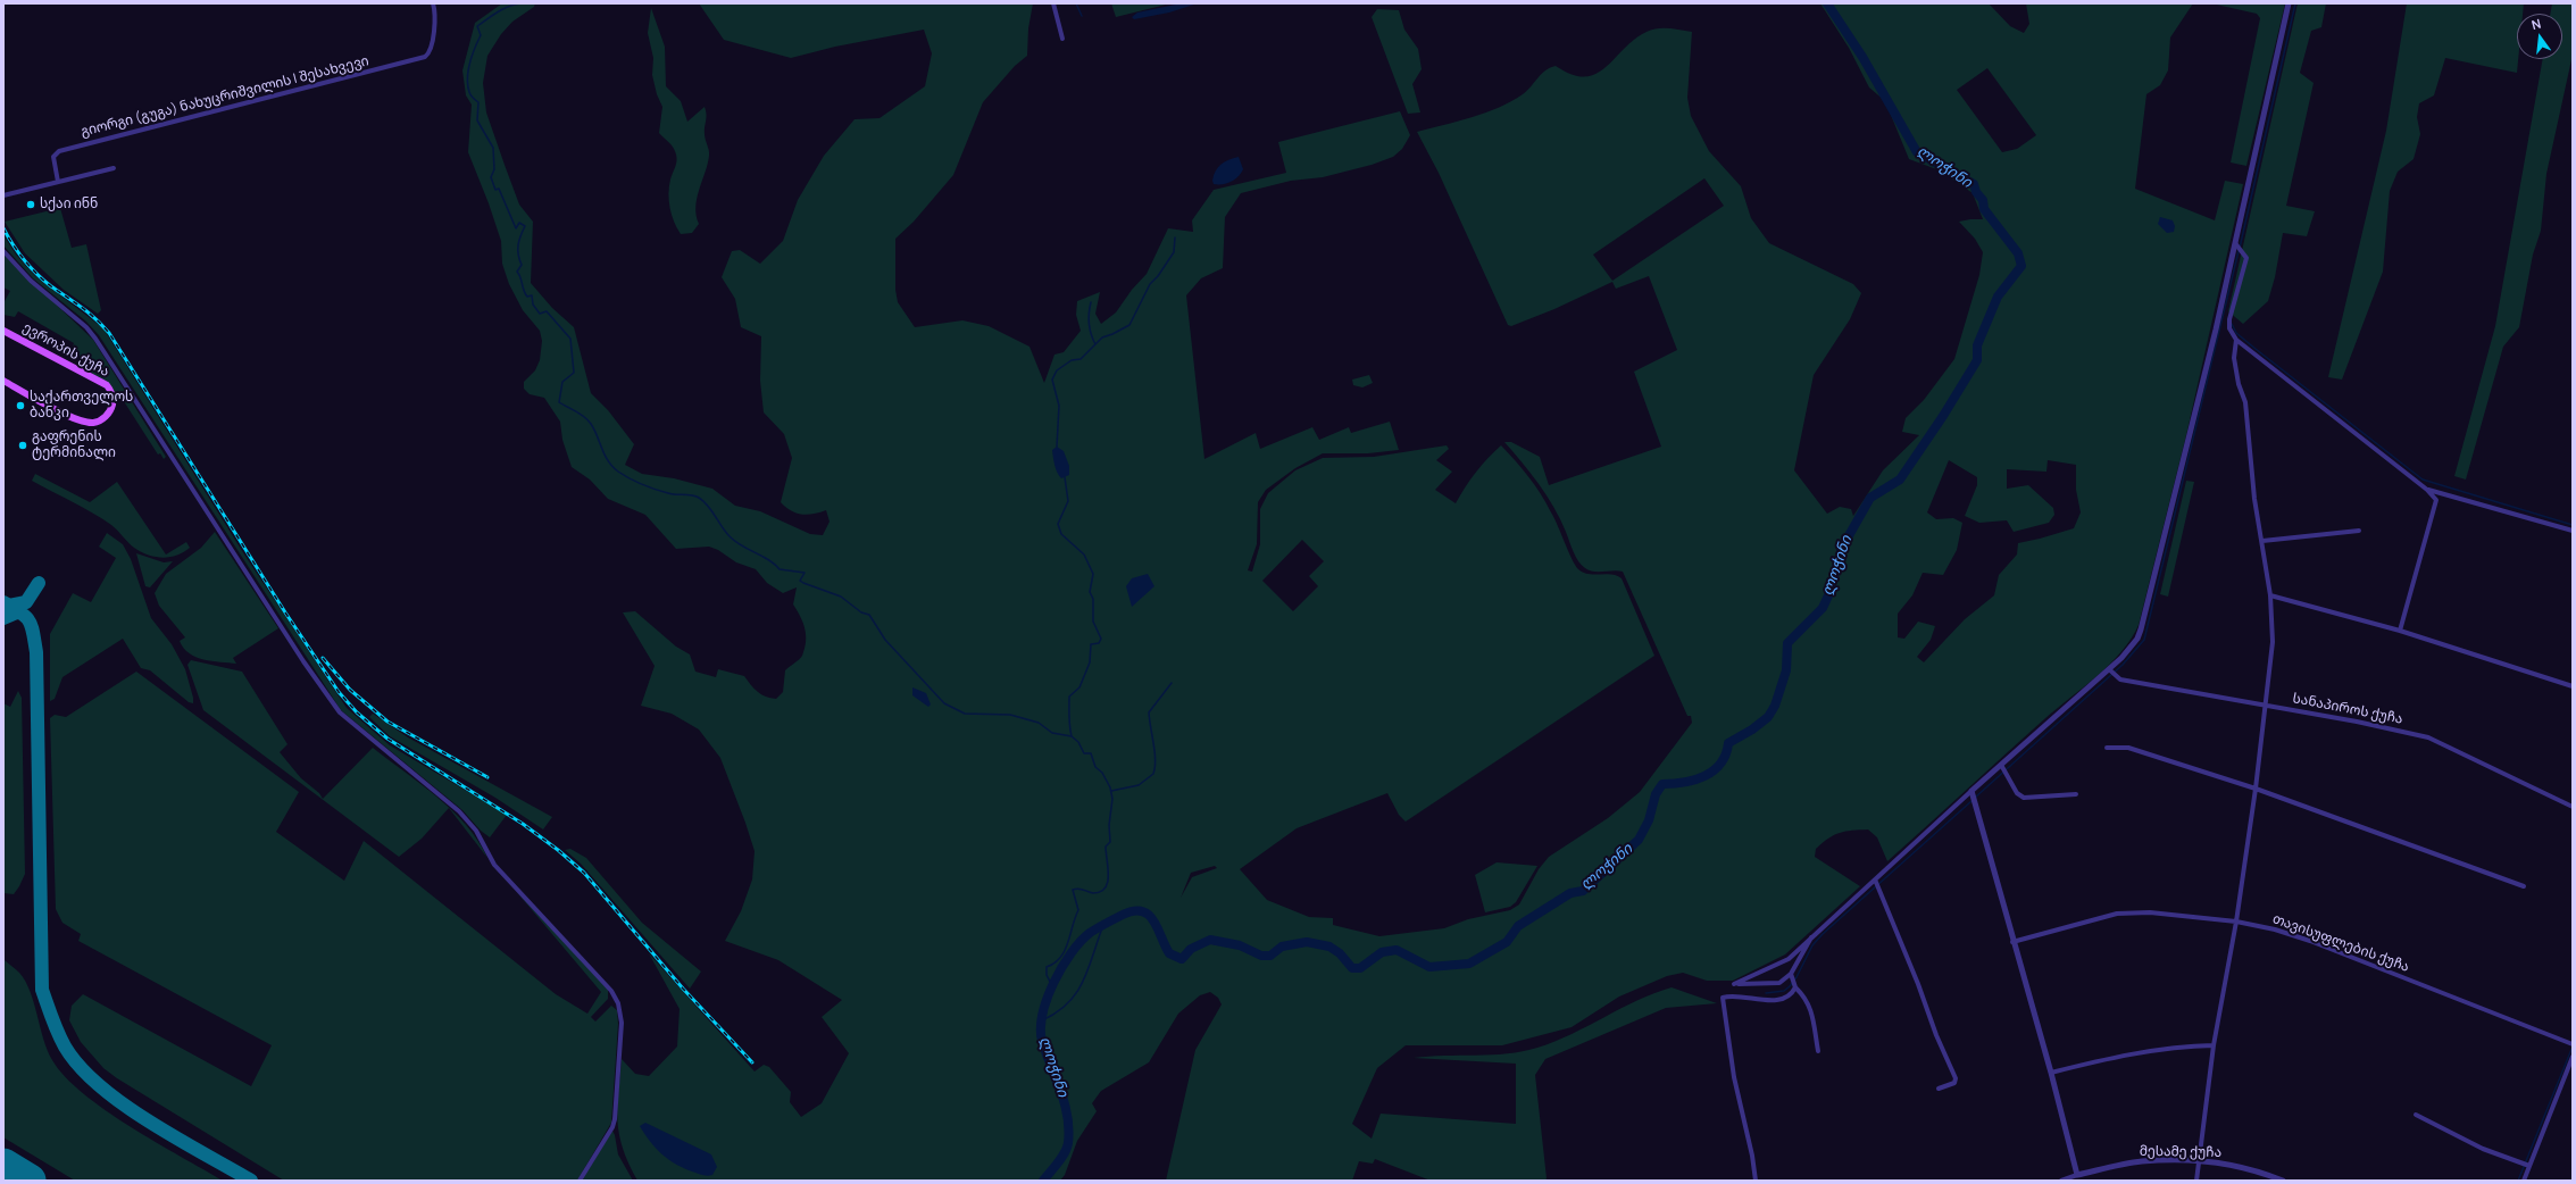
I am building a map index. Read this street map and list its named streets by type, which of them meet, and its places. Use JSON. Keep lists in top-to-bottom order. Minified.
{"streets":{"main road":["ევროპის ქუჩა"],"street":["გიორგი (გუგა) ნახუცრიშვილის I შესახვევი","სანაპიროს ქუჩა","თავისუფლების ქუჩა","მესამე ქუჩა"]},"water":["ლოჭინი"],"places":["სქაი ინნ","საქართველოს ბანკი","გაფრენის ტერმინალი"],"north":"top"}
